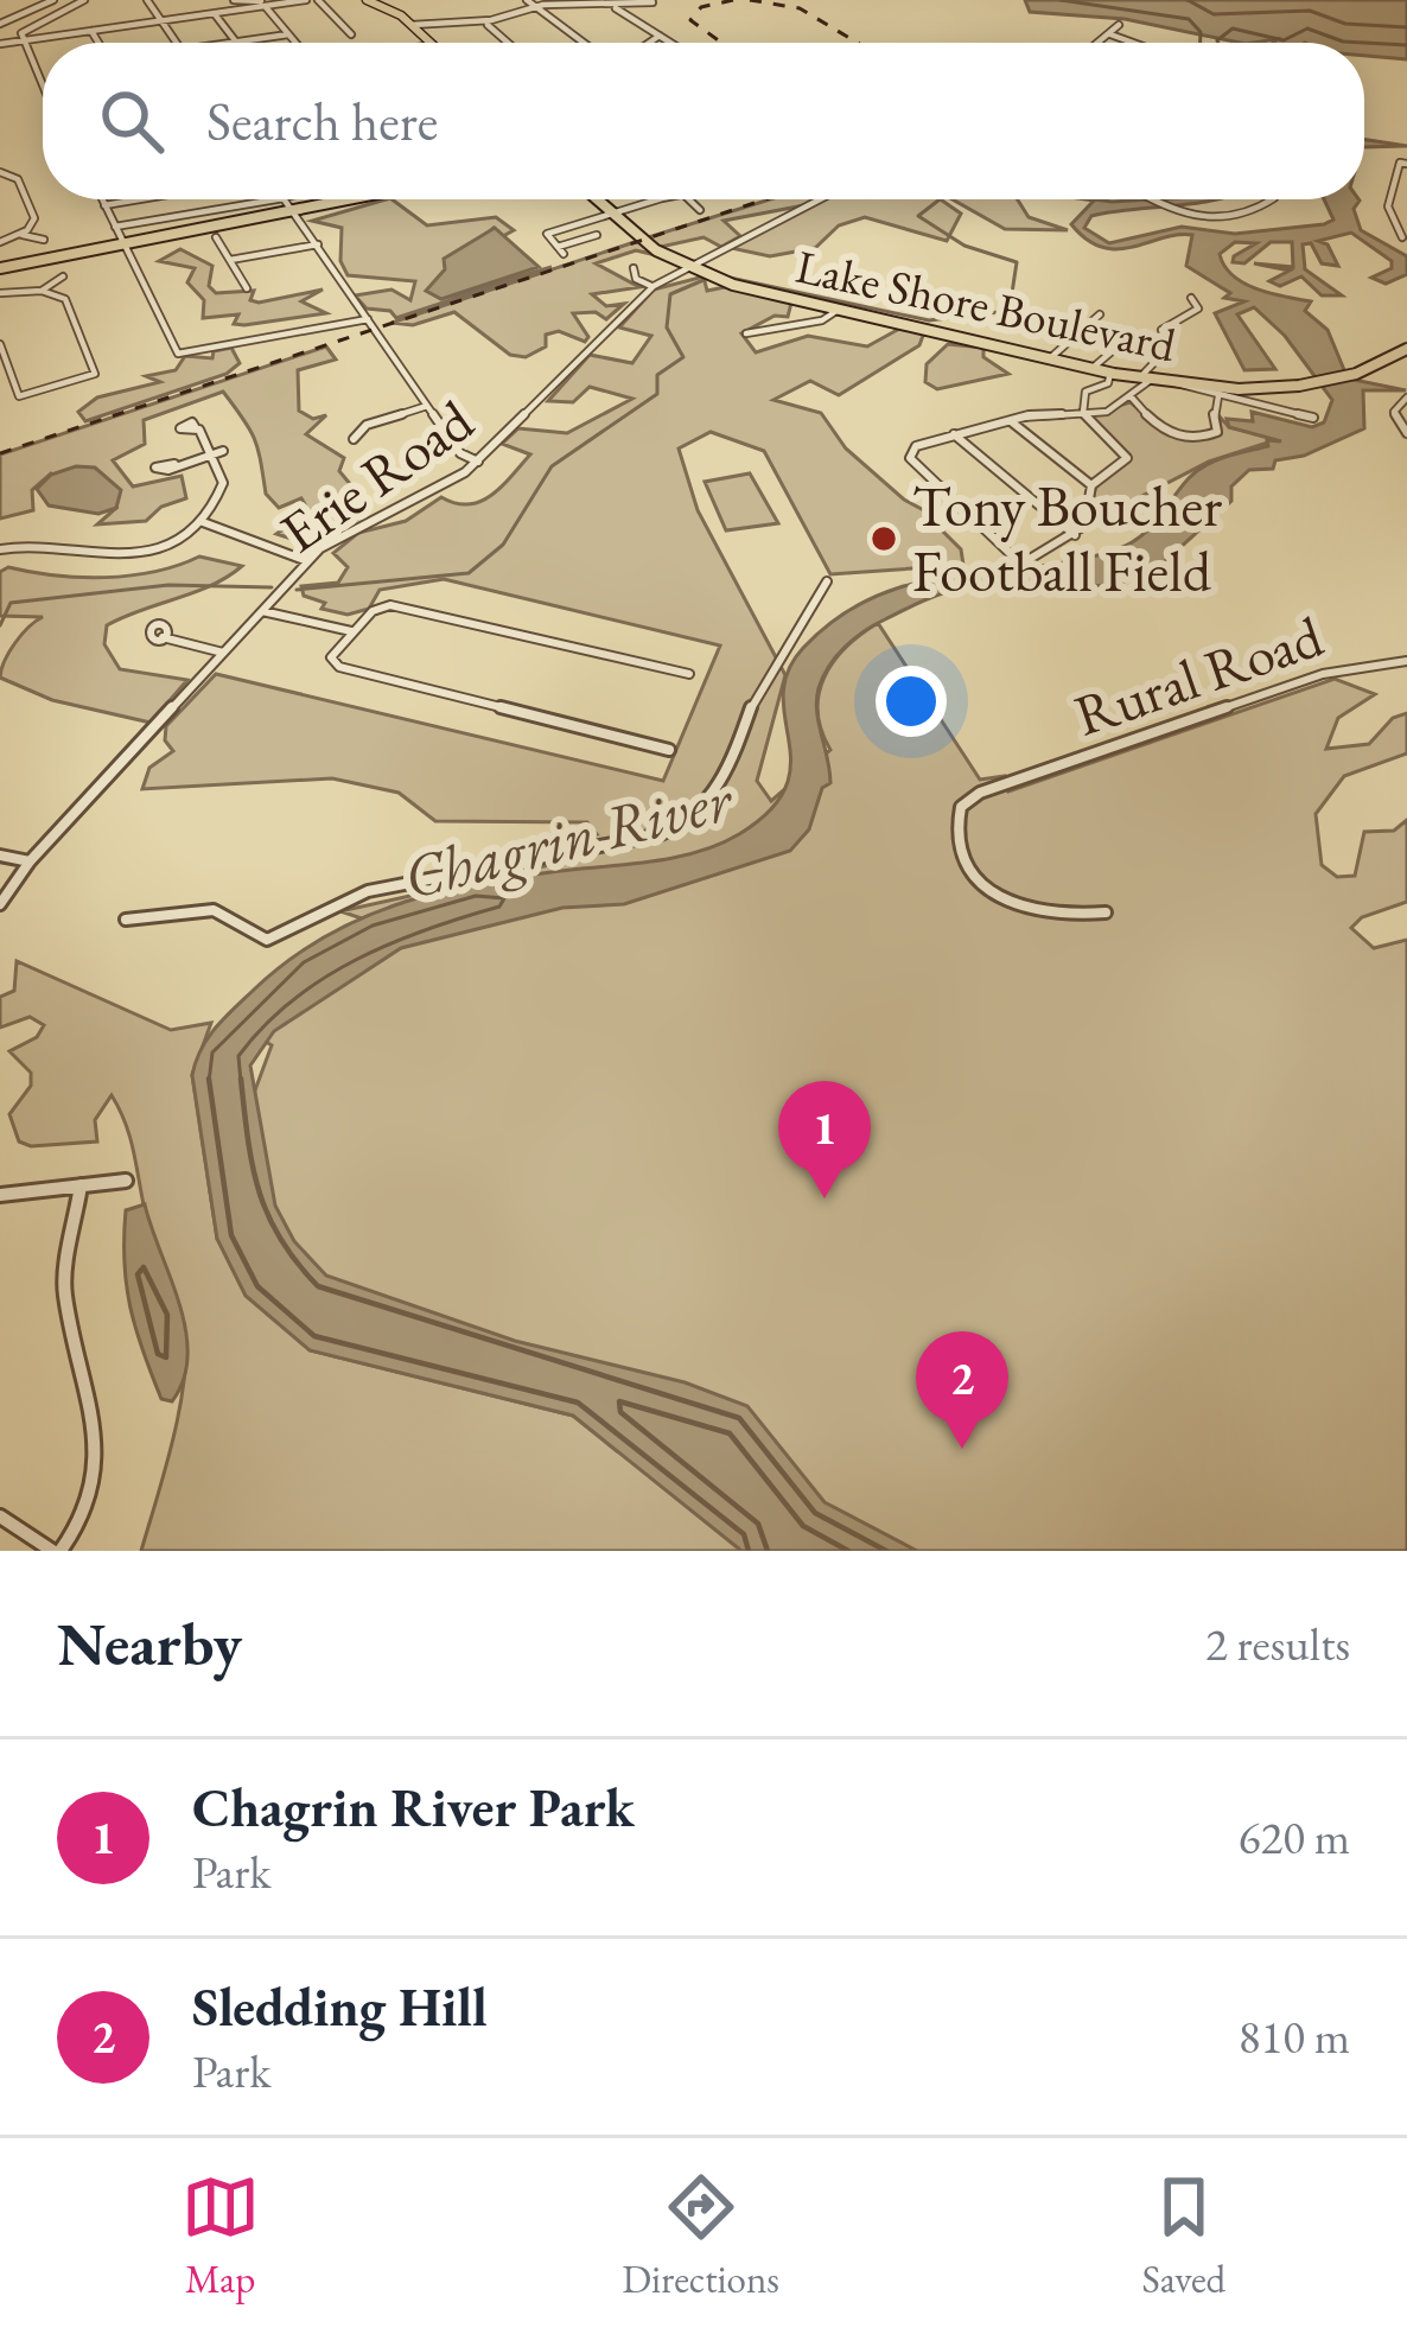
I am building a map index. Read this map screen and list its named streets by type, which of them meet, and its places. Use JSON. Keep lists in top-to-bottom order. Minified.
{"streets":{"main road":["Lake Shore Boulevard"],"street":["Erie Road","Rural Road"]},"crossings":[["Lake Shore Boulevard","Erie Road"]],"water":["Chagrin River"],"places":["Tony Boucher Football Field"],"page":{"search":"Search here","pins":["1","2"],"heading":["Nearby","2 results"],"list":[{"mark":"1","name":"Chagrin River Park","note":"Park","value":"620 m"},{"mark":"2","name":"Sledding Hill","note":"Park","value":"810 m"}],"nav":["Map","Directions","Saved"]}}
